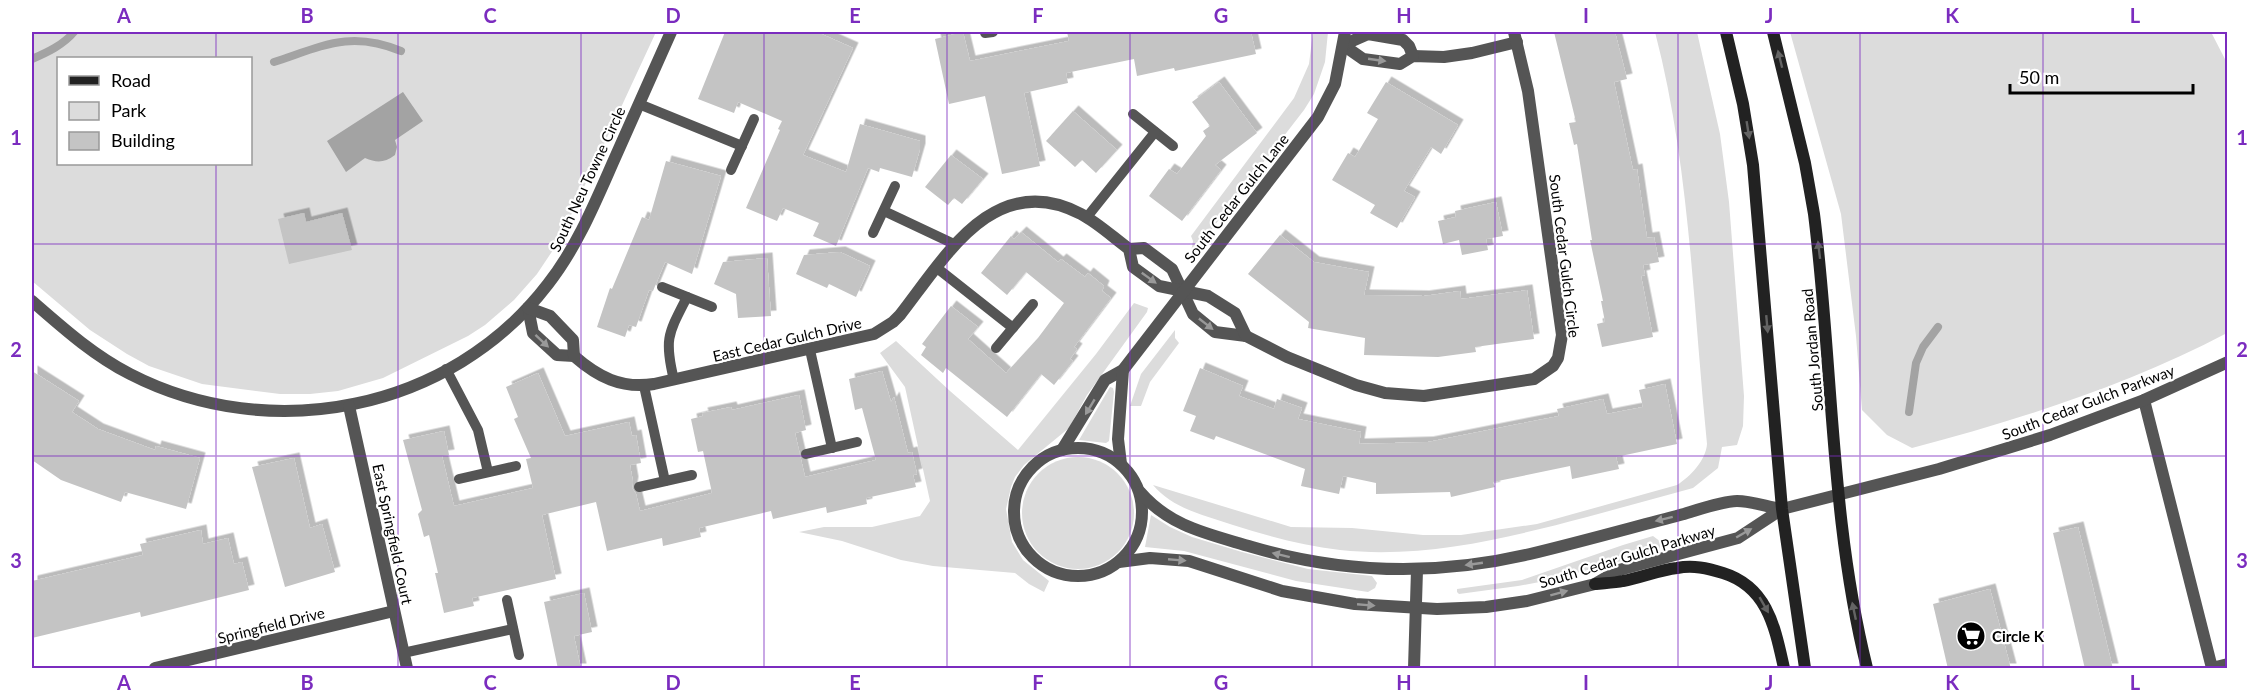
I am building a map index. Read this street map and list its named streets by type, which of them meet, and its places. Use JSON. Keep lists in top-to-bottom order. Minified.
{"streets":{"main road":["South Jordan Road"],"street":["South Neu Towne Circle","South Cedar Gulch Lane","South Cedar Gulch Circle","East Cedar Gulch Drive","South Cedar Gulch Parkway","East Springfield Court","Springfield Drive"]},"crossings":[["South Neu Towne Circle","East Cedar Gulch Drive"],["South Neu Towne Circle","East Springfield Court"],["South Cedar Gulch Lane","South Cedar Gulch Circle"],["South Cedar Gulch Lane","East Cedar Gulch Drive"],["South Cedar Gulch Lane","South Cedar Gulch Parkway"],["South Cedar Gulch Circle","East Cedar Gulch Drive"],["South Jordan Road","South Cedar Gulch Parkway"],["East Springfield Court","Springfield Drive"]],"places":{"supermarket":["Circle K"]},"legend":["Road","Park","Building"],"scale_bar":"50 m","grid":{"columns":["A","B","C","D","E","F","G","H","I","J","K","L"],"rows":["1","2","3"]}}
